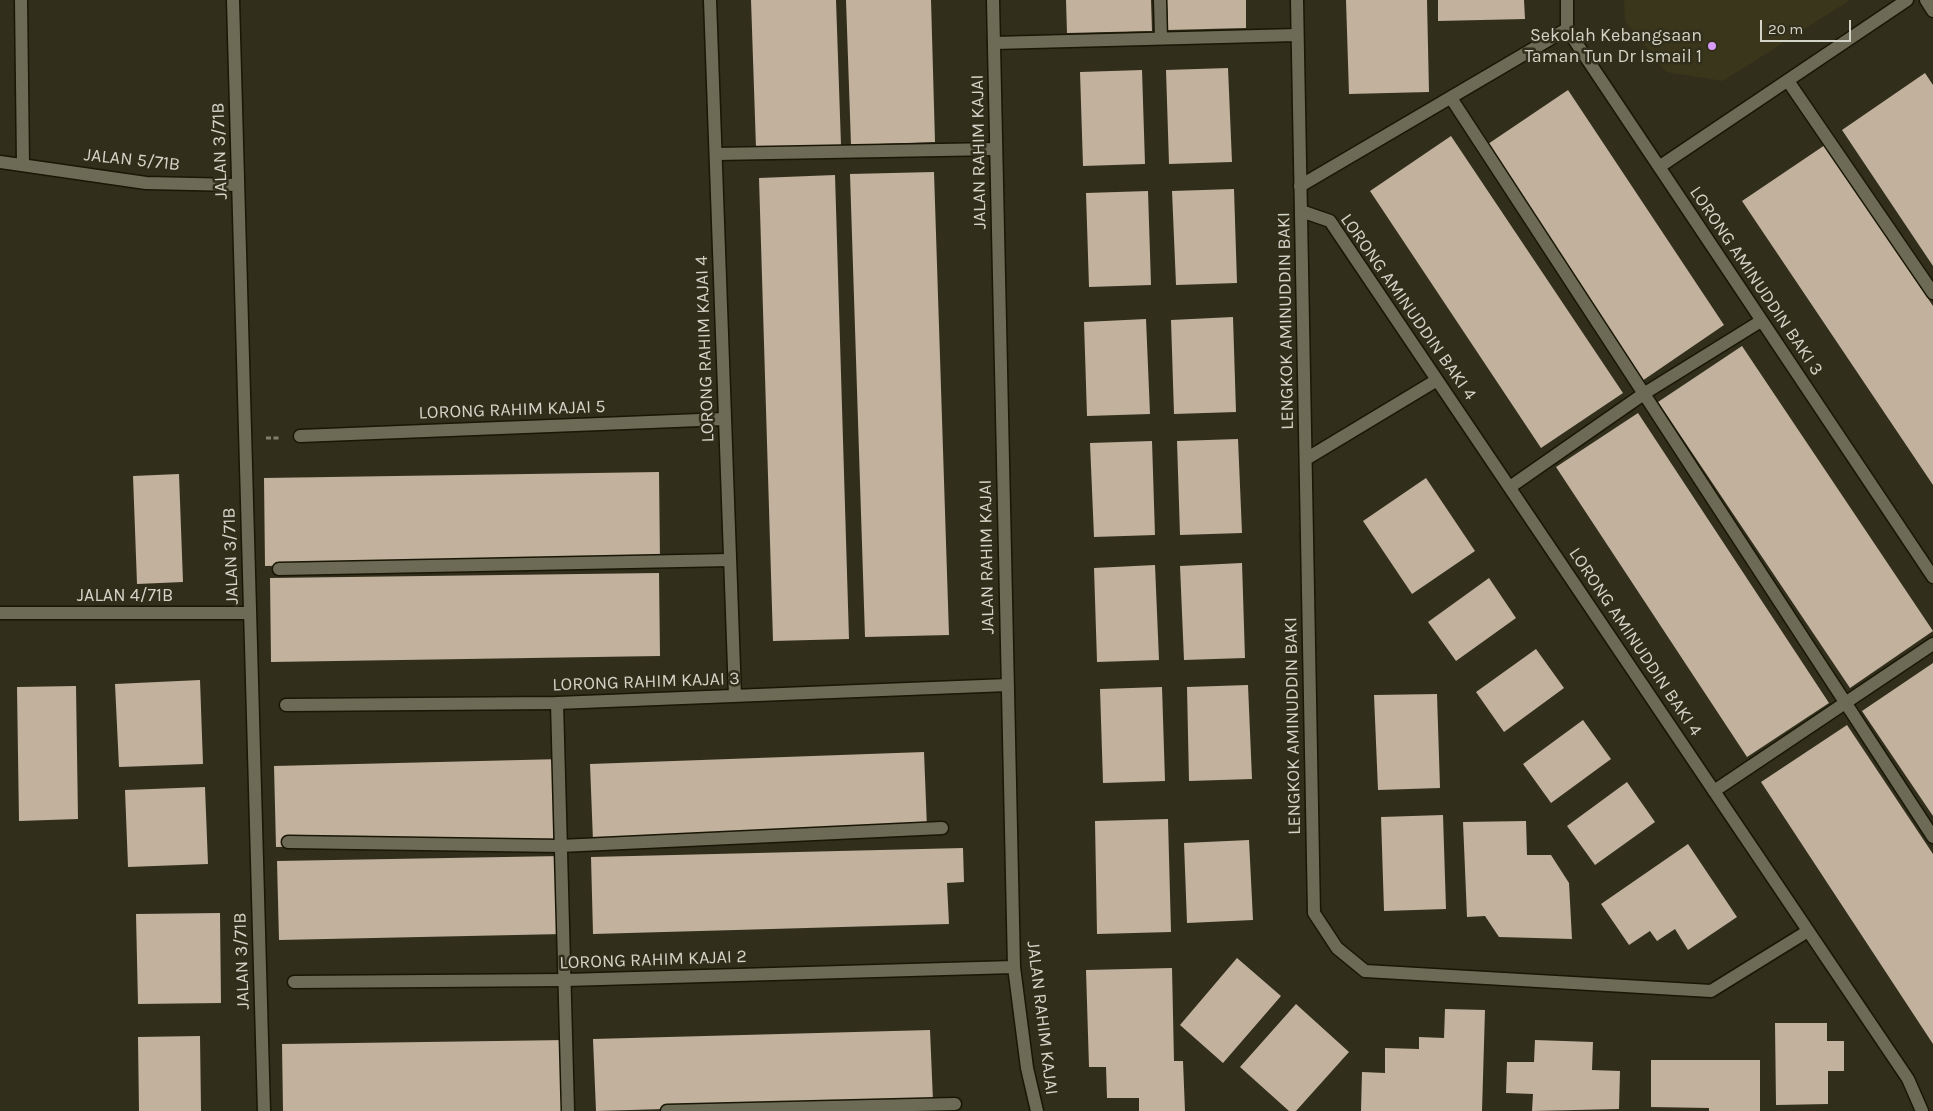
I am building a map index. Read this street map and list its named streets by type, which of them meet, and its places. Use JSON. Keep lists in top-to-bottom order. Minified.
{"streets":{"street":["JALAN 3/71B","JALAN RAHIM KAJAI","JALAN 5/71B","LORONG AMINUDDIN BAKI 3","LORONG AMINUDDIN BAKI 4","LENGKOK AMINUDDIN BAKI","LORONG RAHIM KAJAI 4","LORONG RAHIM KAJAI 5","JALAN 4/71B","LORONG RAHIM KAJAI 3","LORONG RAHIM KAJAI 2"]},"crossings":[["JALAN 3/71B","JALAN 5/71B"],["JALAN 3/71B","JALAN 4/71B"],["JALAN RAHIM KAJAI","LORONG RAHIM KAJAI 3"],["JALAN RAHIM KAJAI","LORONG RAHIM KAJAI 2"],["LORONG AMINUDDIN BAKI 4","LENGKOK AMINUDDIN BAKI"],["LORONG RAHIM KAJAI 4","LORONG RAHIM KAJAI 5"],["LORONG RAHIM KAJAI 4","LORONG RAHIM KAJAI 3"]],"places":["Sekolah Kebangsaan Taman Tun Dr Ismail 1"],"scale_bar":"20 m"}
